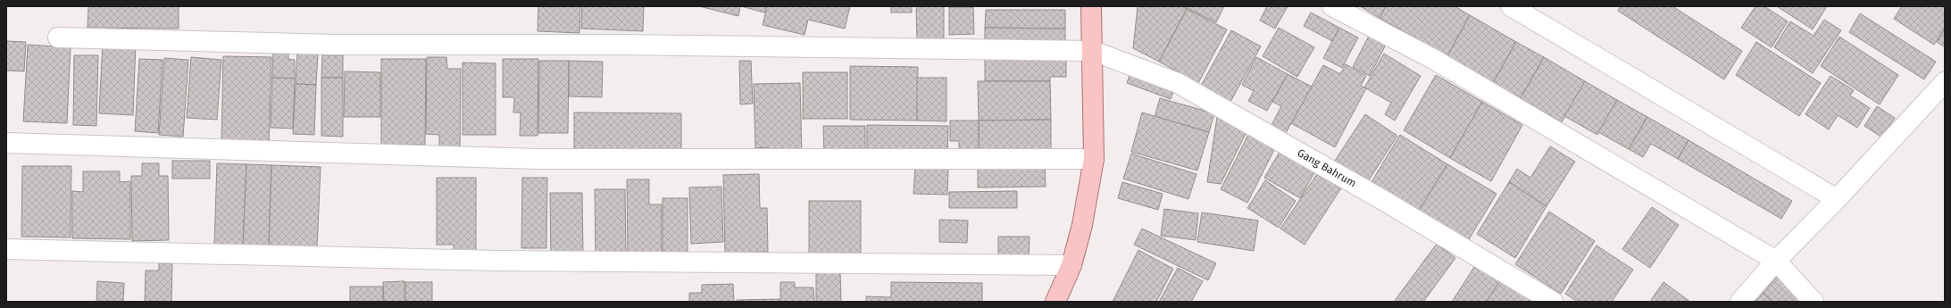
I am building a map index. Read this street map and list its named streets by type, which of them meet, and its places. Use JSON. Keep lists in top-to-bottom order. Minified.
{"streets":{"street":["Gang Bahrum"]}}
